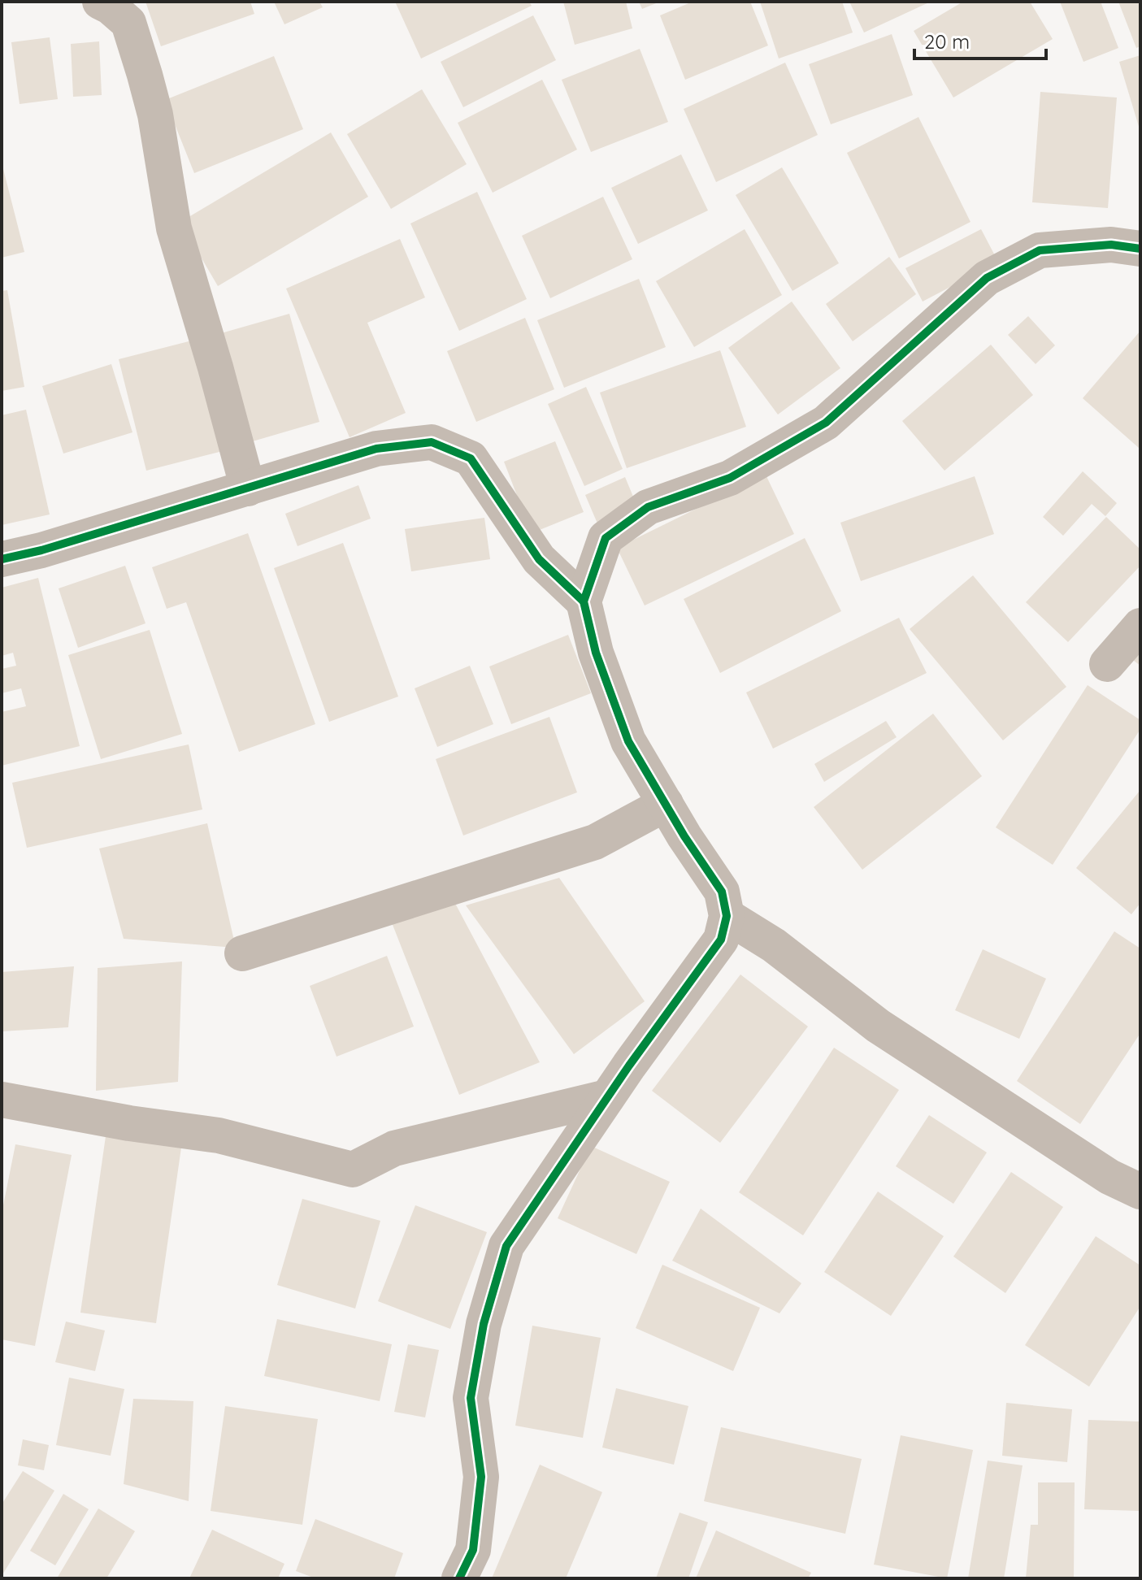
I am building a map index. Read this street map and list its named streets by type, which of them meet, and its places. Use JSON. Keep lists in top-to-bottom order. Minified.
{"scale_bar":"20 m"}
